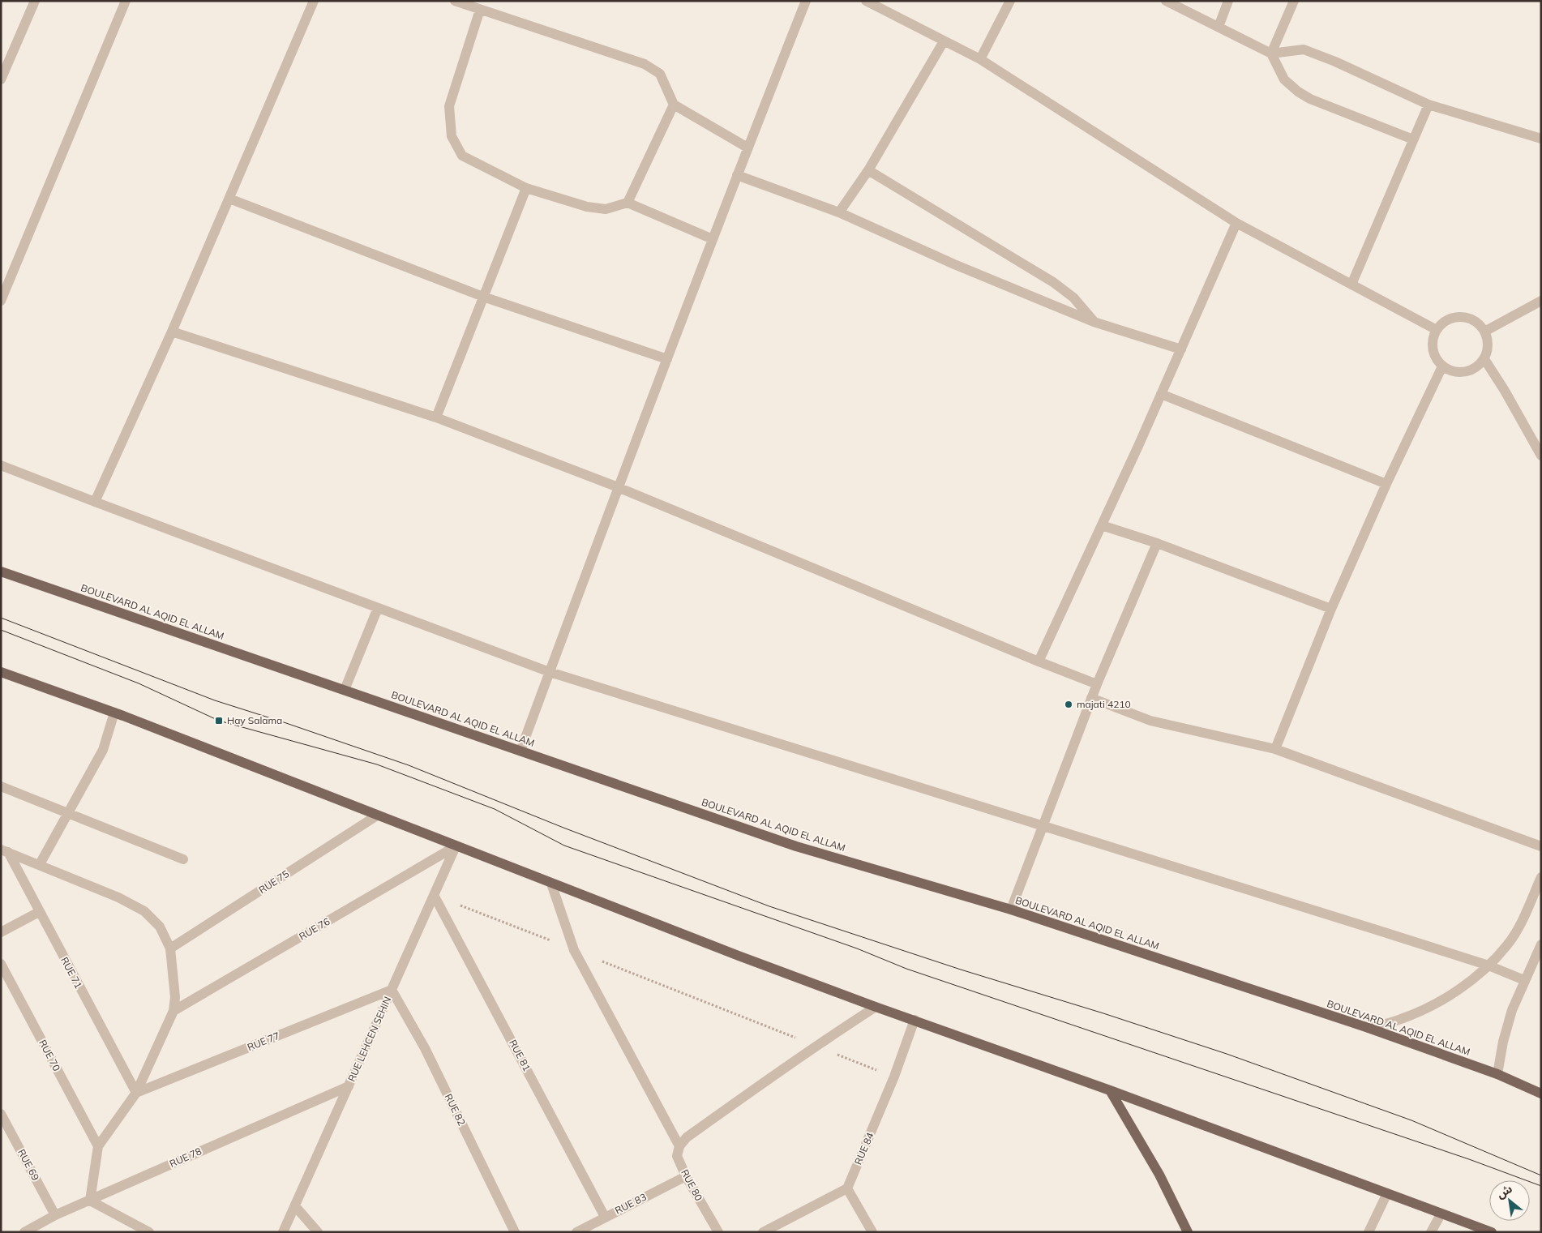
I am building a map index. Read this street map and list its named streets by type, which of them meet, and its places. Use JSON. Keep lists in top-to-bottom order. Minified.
{"streets":{"main road":["BOULEVARD AL AQID EL ALLAM"],"street":["RUE 75","RUE 76","RUE 71","RUE LEHCEN SEHIN","RUE 77","RUE 70","RUE 81","RUE 82","RUE 84","RUE 78","RUE 69","RUE 80","RUE 83"]},"crossings":[["RUE 76","RUE LEHCEN SEHIN"],["RUE 71","RUE 77"],["RUE LEHCEN SEHIN","RUE 77"],["RUE LEHCEN SEHIN","RUE 81"],["RUE LEHCEN SEHIN","RUE 82"],["RUE LEHCEN SEHIN","RUE 78"],["RUE 77","RUE 82"],["RUE 81","RUE 83"],["RUE 78","RUE 69"],["RUE 80","RUE 83"]],"places":{"other":["majati 4210"],"transit":["Hay Salama"]},"north":"top left"}
